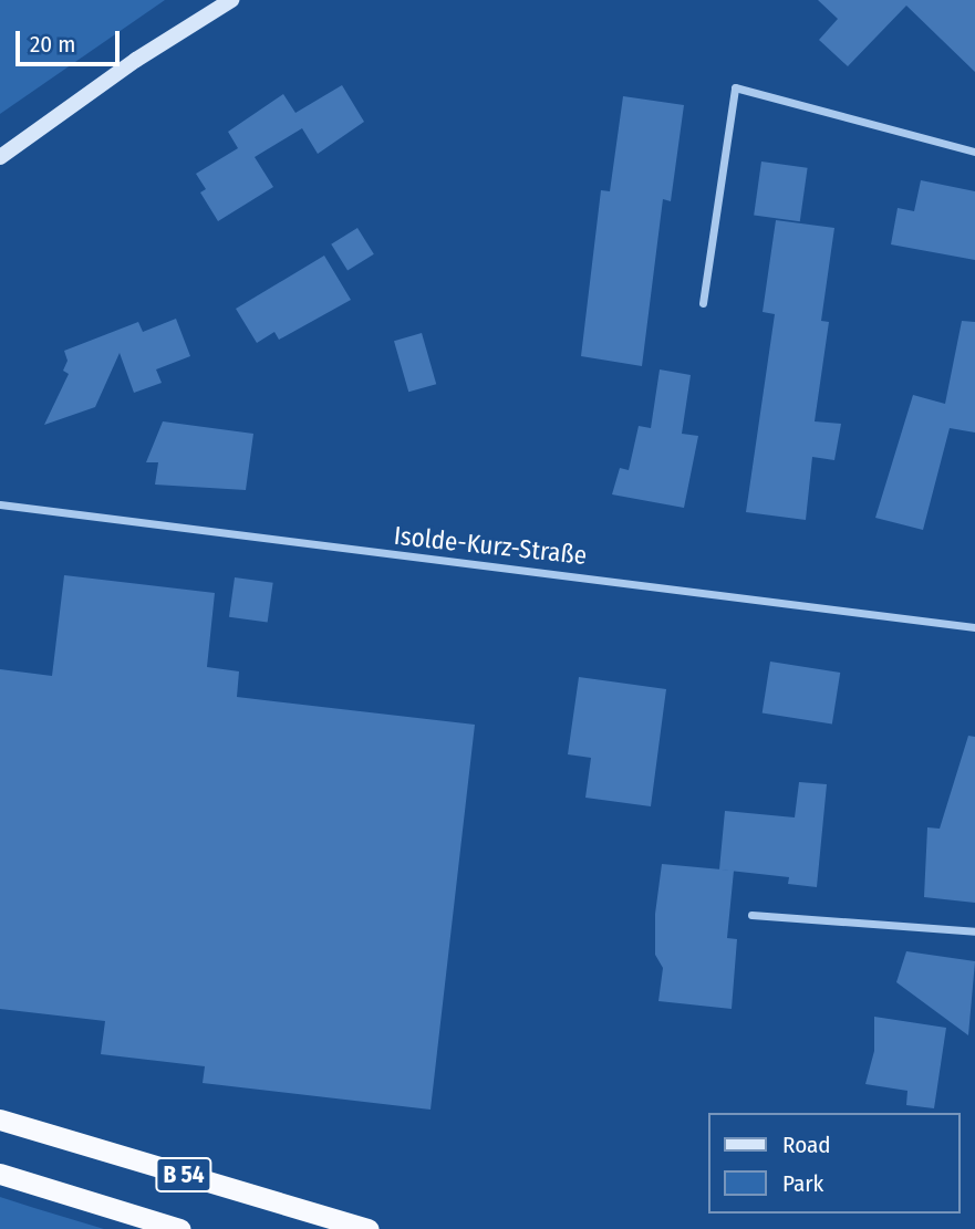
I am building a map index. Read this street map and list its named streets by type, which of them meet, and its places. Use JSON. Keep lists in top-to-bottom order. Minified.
{"streets":{"highway":["B 54"],"street":["Isolde-Kurz-Straße"]},"legend":["Road","Park"],"scale_bar":"20 m"}
